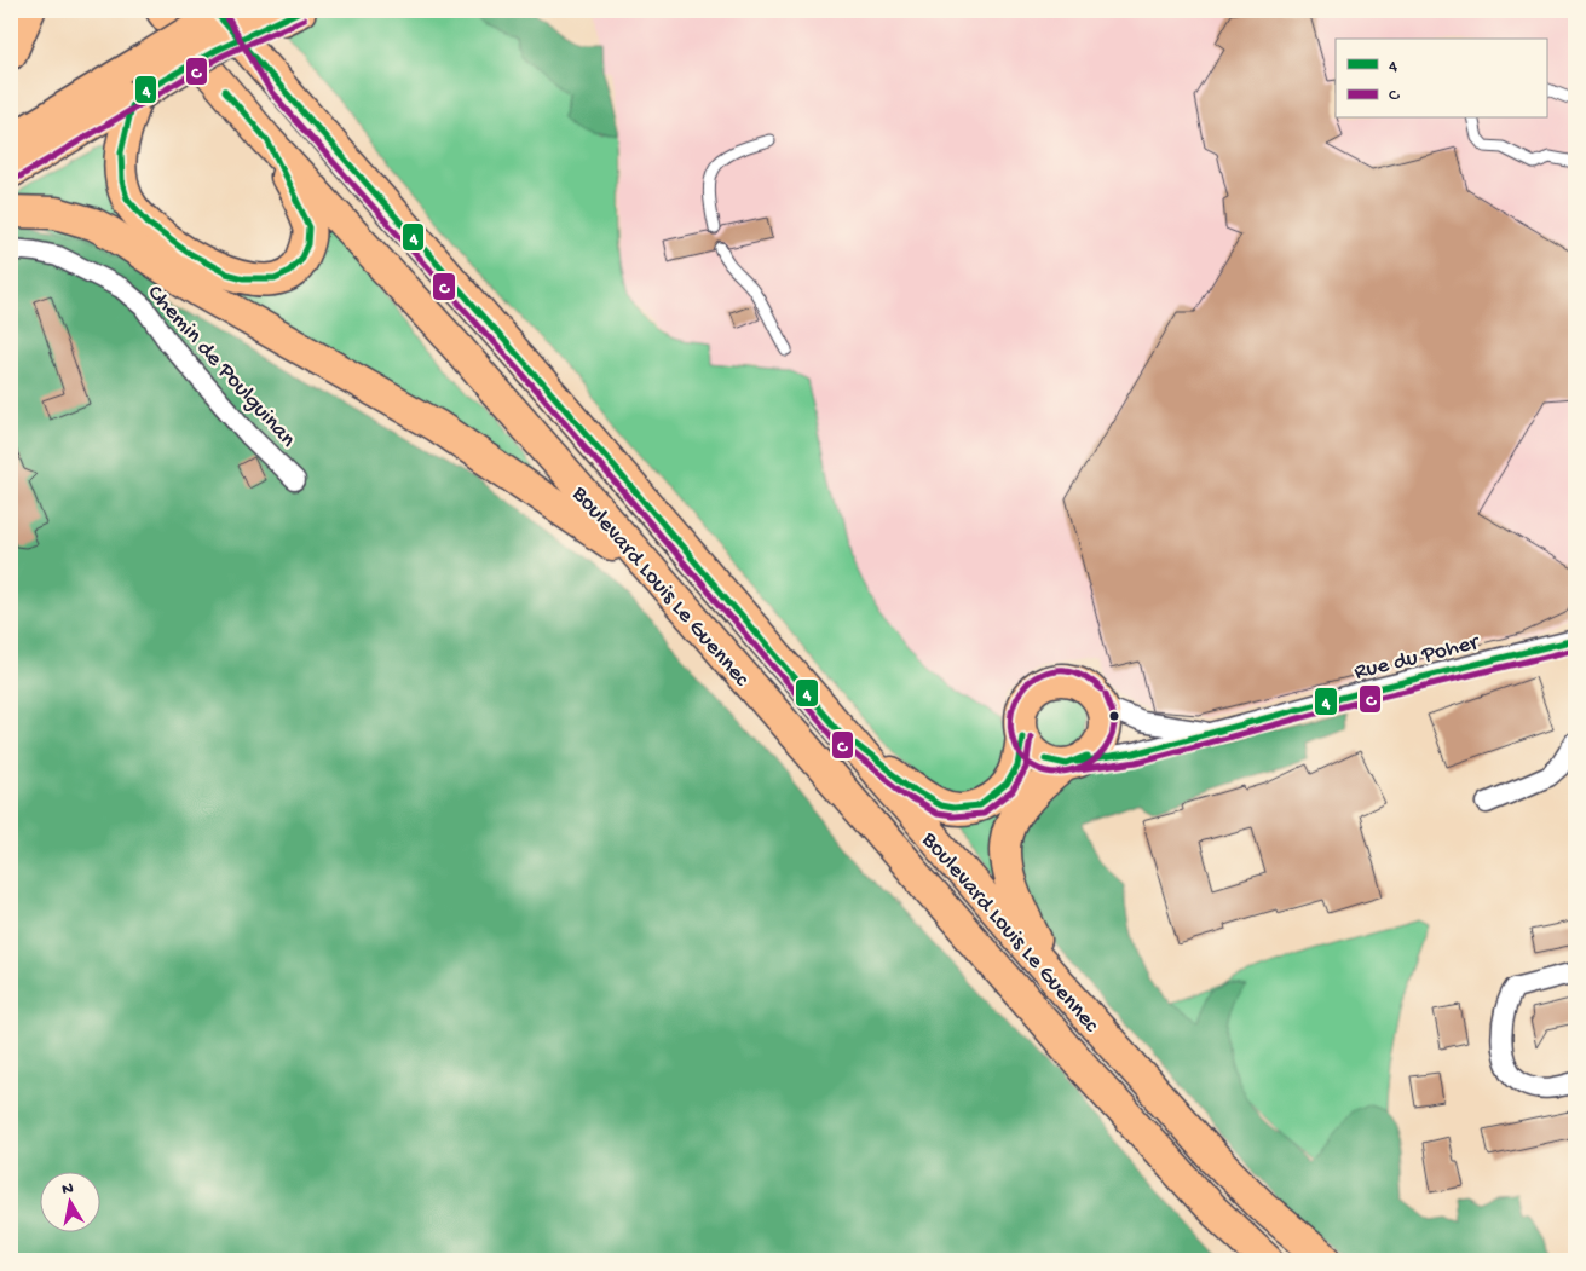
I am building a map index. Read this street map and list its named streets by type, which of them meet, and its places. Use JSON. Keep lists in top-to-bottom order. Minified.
{"streets":{"main road":["Boulevard Louis Le Guennec"],"street":["Chemin de Poulguinan","Rue du Poher"]},"lines":["transit line 4","transit line C"],"legend":["4","C"],"north":"top"}
